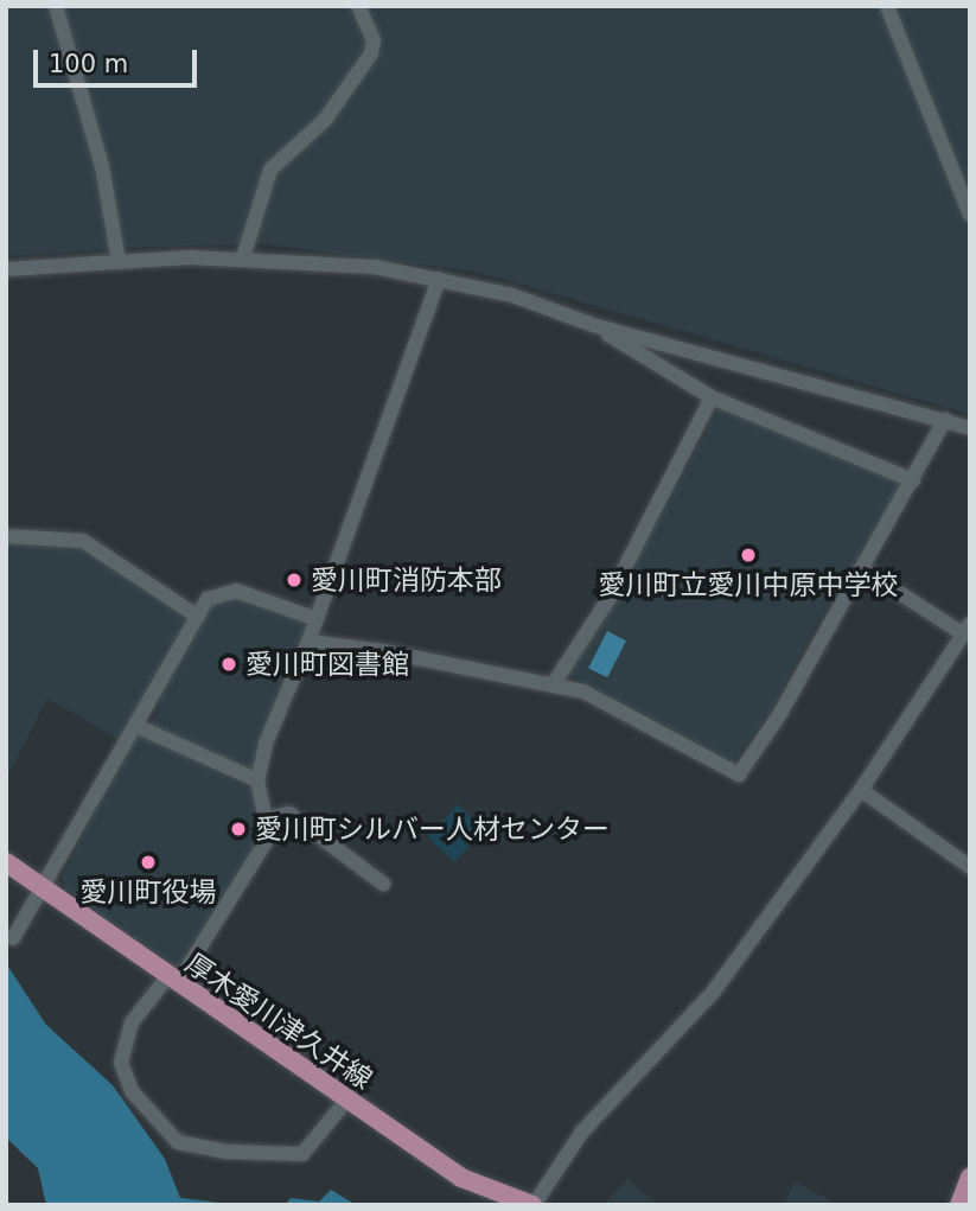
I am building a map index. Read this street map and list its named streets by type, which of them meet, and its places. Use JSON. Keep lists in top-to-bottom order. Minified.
{"streets":{"main road":["厚木愛川津久井線"]},"places":["愛川町立愛川中原中学校","愛川町消防本部","愛川町図書館","愛川町シルバー人材センター","愛川町役場"],"scale_bar":"100 m"}
